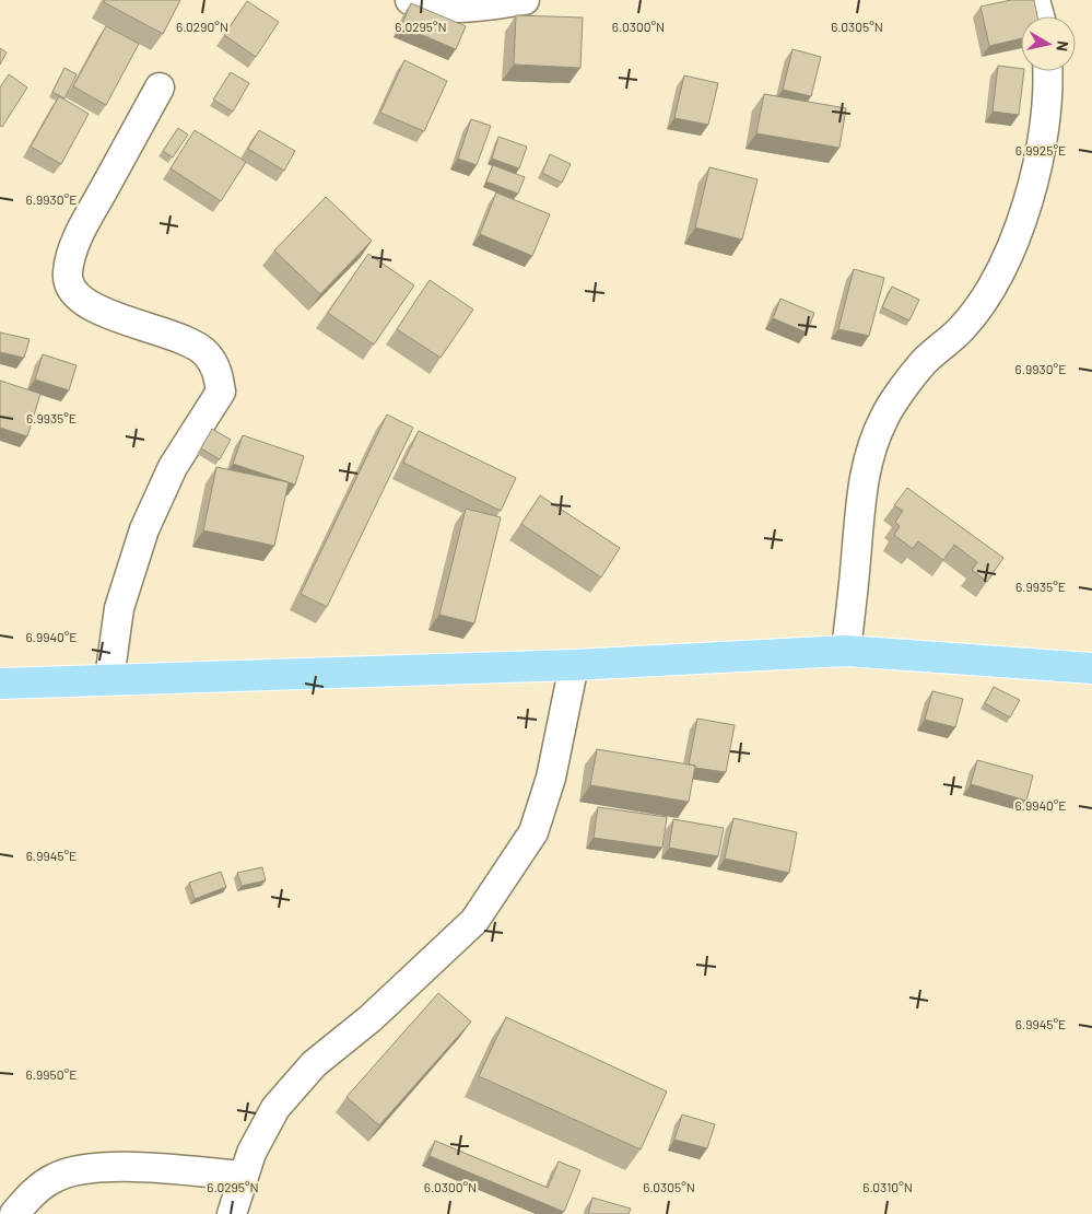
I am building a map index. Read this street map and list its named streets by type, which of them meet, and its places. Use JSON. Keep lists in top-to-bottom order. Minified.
{"north":"right","coordinates":["6.0290°N","6.0295°N","6.0300°N","6.0305°N","6.9925°E","6.9930°E","6.9935°E","6.9940°E","6.9945°E","6.9950°E","6.0310°N"]}
